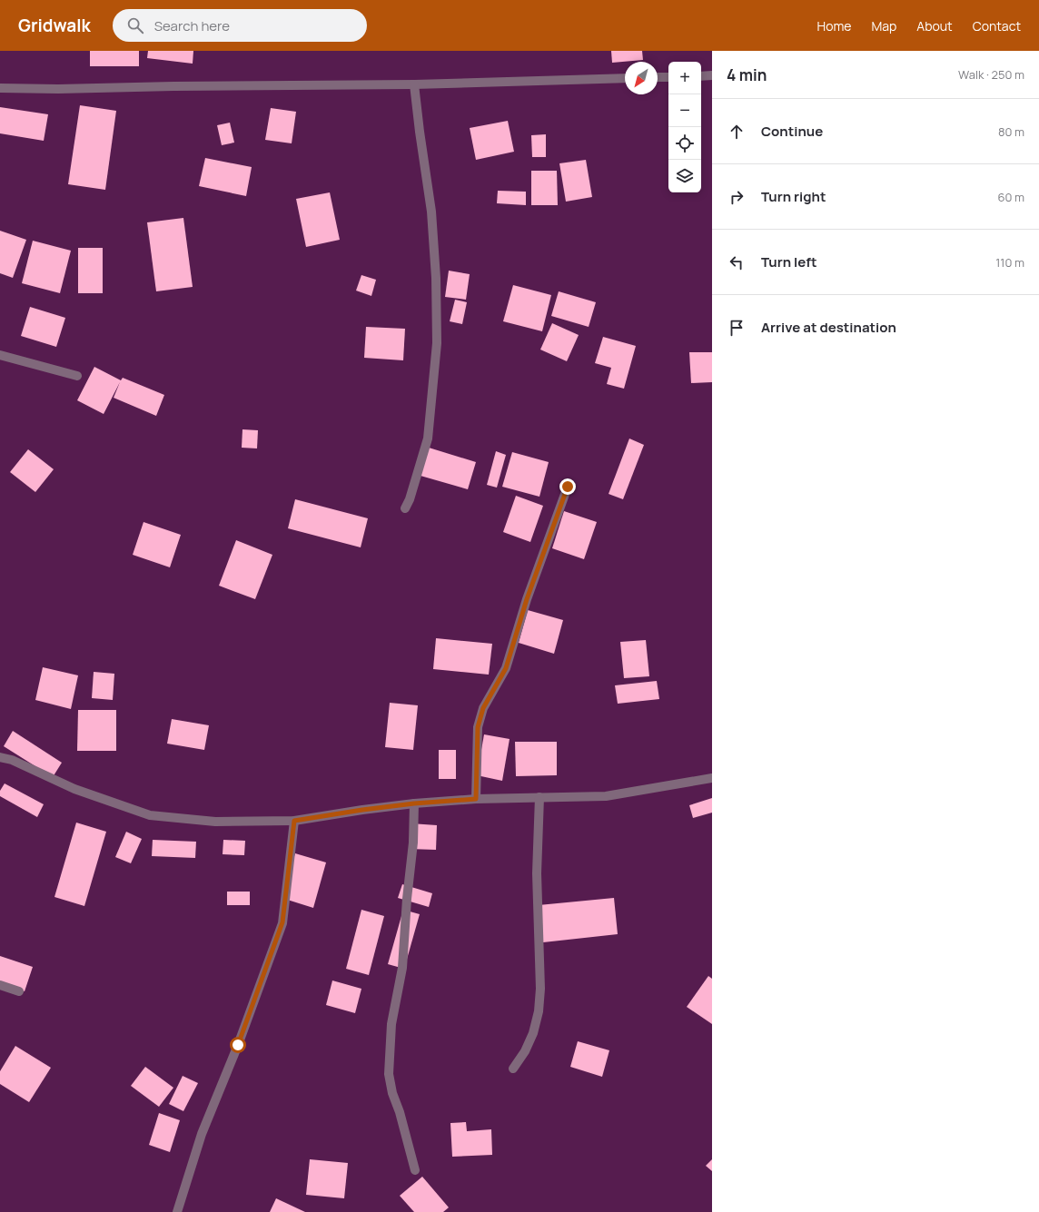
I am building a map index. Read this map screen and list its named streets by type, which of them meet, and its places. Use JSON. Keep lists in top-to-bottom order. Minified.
{"north":"bottom left","page":{"header":"Gridwalk","search":"Search here","nav":["Home","Map","About","Contact"],"heading":["4 min","Walk · 250 m"],"map_buttons":["+","−"],"list":[["Continue","80 m"],["Turn right","60 m"],["Turn left","110 m"],"Arrive at destination"]}}
